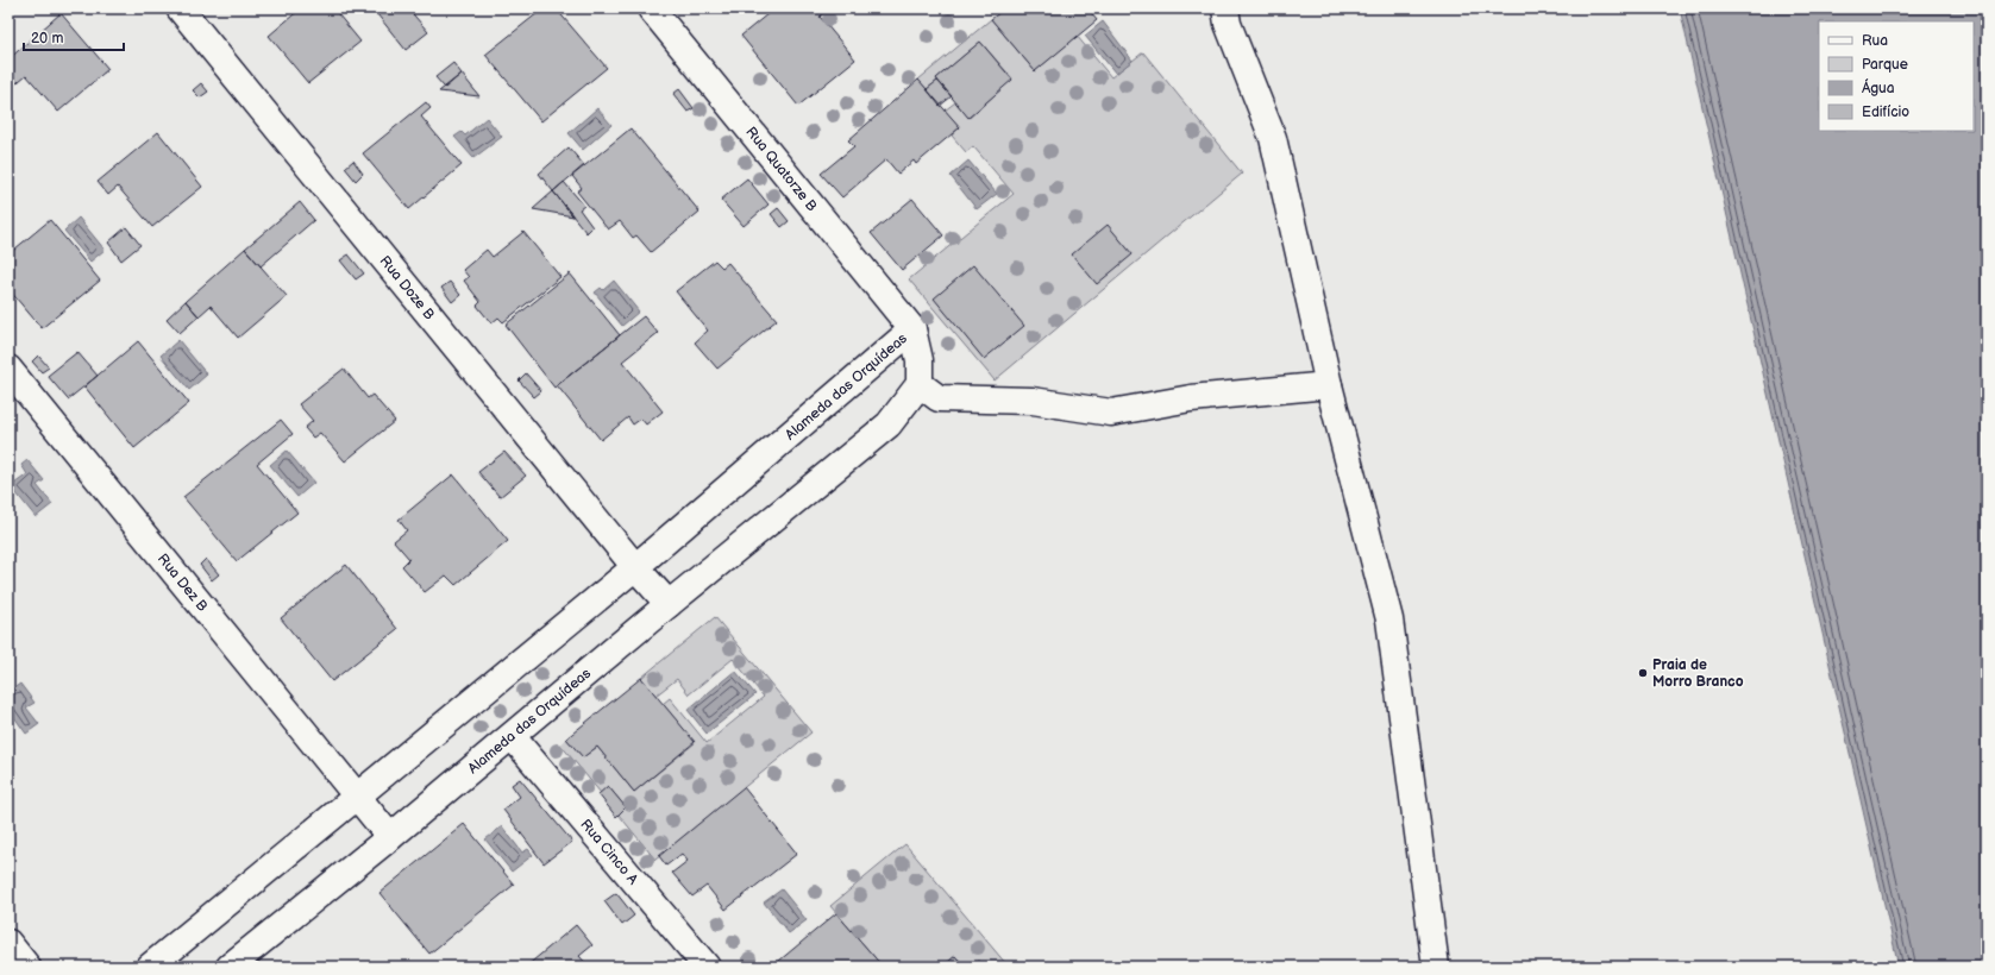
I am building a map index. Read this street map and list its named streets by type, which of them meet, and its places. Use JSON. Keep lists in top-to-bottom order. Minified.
{"streets":{"street":["Rua Quatorze B","Rua Doze B","Alameda das Orquídeas","Rua Dez B","Rua Cinco A"]},"crossings":[["Rua Quatorze B","Alameda das Orquídeas"],["Rua Doze B","Alameda das Orquídeas"],["Alameda das Orquídeas","Rua Dez B"],["Alameda das Orquídeas","Rua Cinco A"]],"places":["Praia de Morro Branco"],"legend":["Rua","Parque","Água","Edifício"],"scale_bar":"20 m"}
